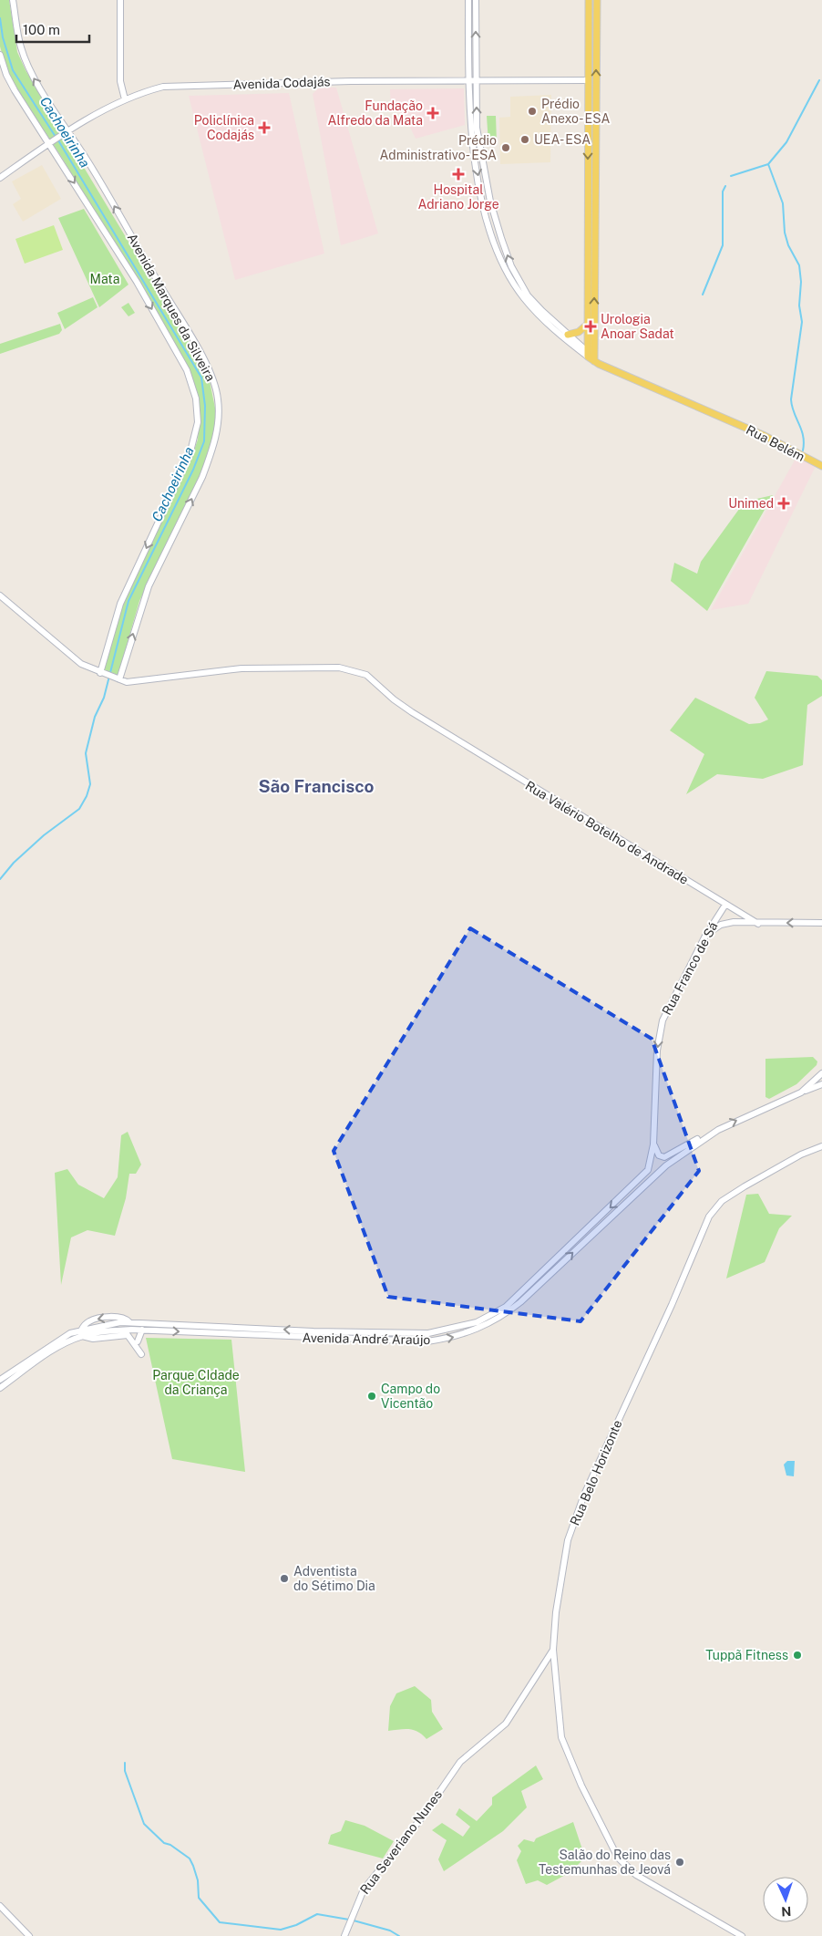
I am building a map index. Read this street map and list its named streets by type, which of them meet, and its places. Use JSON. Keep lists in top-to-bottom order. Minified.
{"streets":{"main road":["Rua Belém"],"street":["Avenida Codajás","Avenida Marques da Silveira","Rua Valério Botelho de Andrade","Rua Franco de Sá","Avenida André Araújo","Rua Belo Horizonte","Rua Severiano Nunes"]},"crossings":[["Avenida Codajás","Avenida Marques da Silveira"],["Avenida Marques da Silveira","Rua Valério Botelho de Andrade"],["Rua Valério Botelho de Andrade","Rua Franco de Sá"],["Rua Franco de Sá","Avenida André Araújo"],["Rua Belo Horizonte","Rua Severiano Nunes"]],"one_way":["Rua Franco de Sá"],"districts":["São Francisco"],"water":["Cachoeirinha"],"parks":["Mata","Parque CIdade da Criança"],"places":{"other":["Prédio Anexo- ESA","UEA- ESA","Prédio Administrativo- ESA","Campo do Vicentão","Adventista do Sétimo Dia","Tuppã Fitness","Salão do Reino das Testemunhas de Jeová"],"health":["Fundação Alfredo da Mata","Policlínica Codajás","Hospital Adriano Jorge","Urologia Anoar Sadat","Unimed"]},"scale_bar":"100 m","north":"bottom"}
